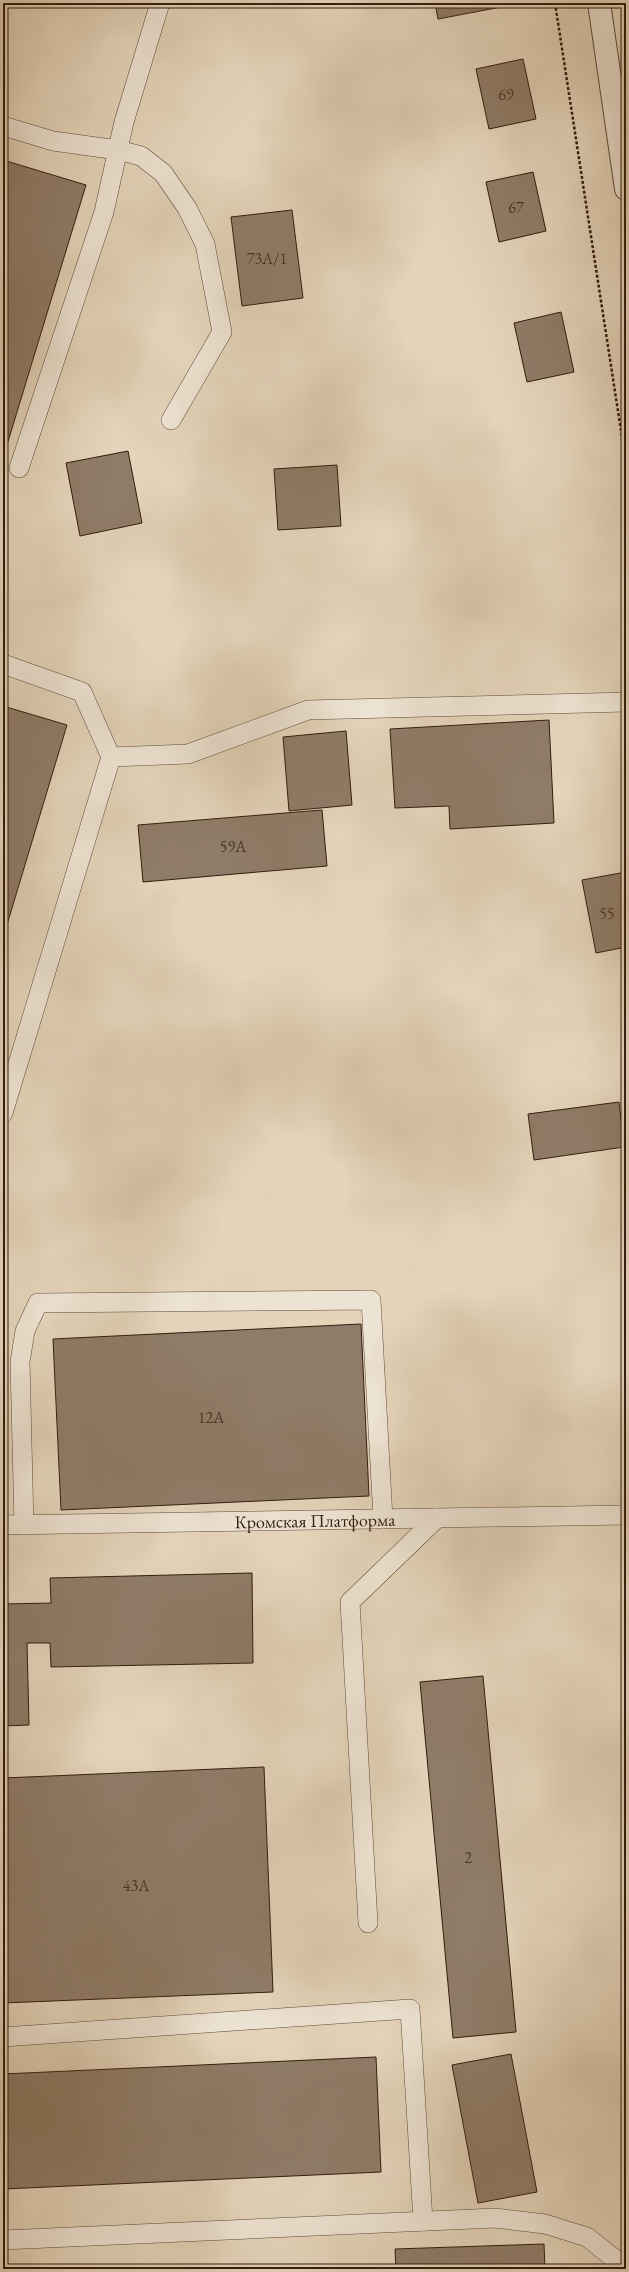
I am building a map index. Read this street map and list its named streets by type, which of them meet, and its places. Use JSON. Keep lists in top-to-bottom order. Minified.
{"streets":{"lane":["Кромская Платформа"]},"house_numbers":["69","67","73А/1","59А","55","12А","2","43А"]}
